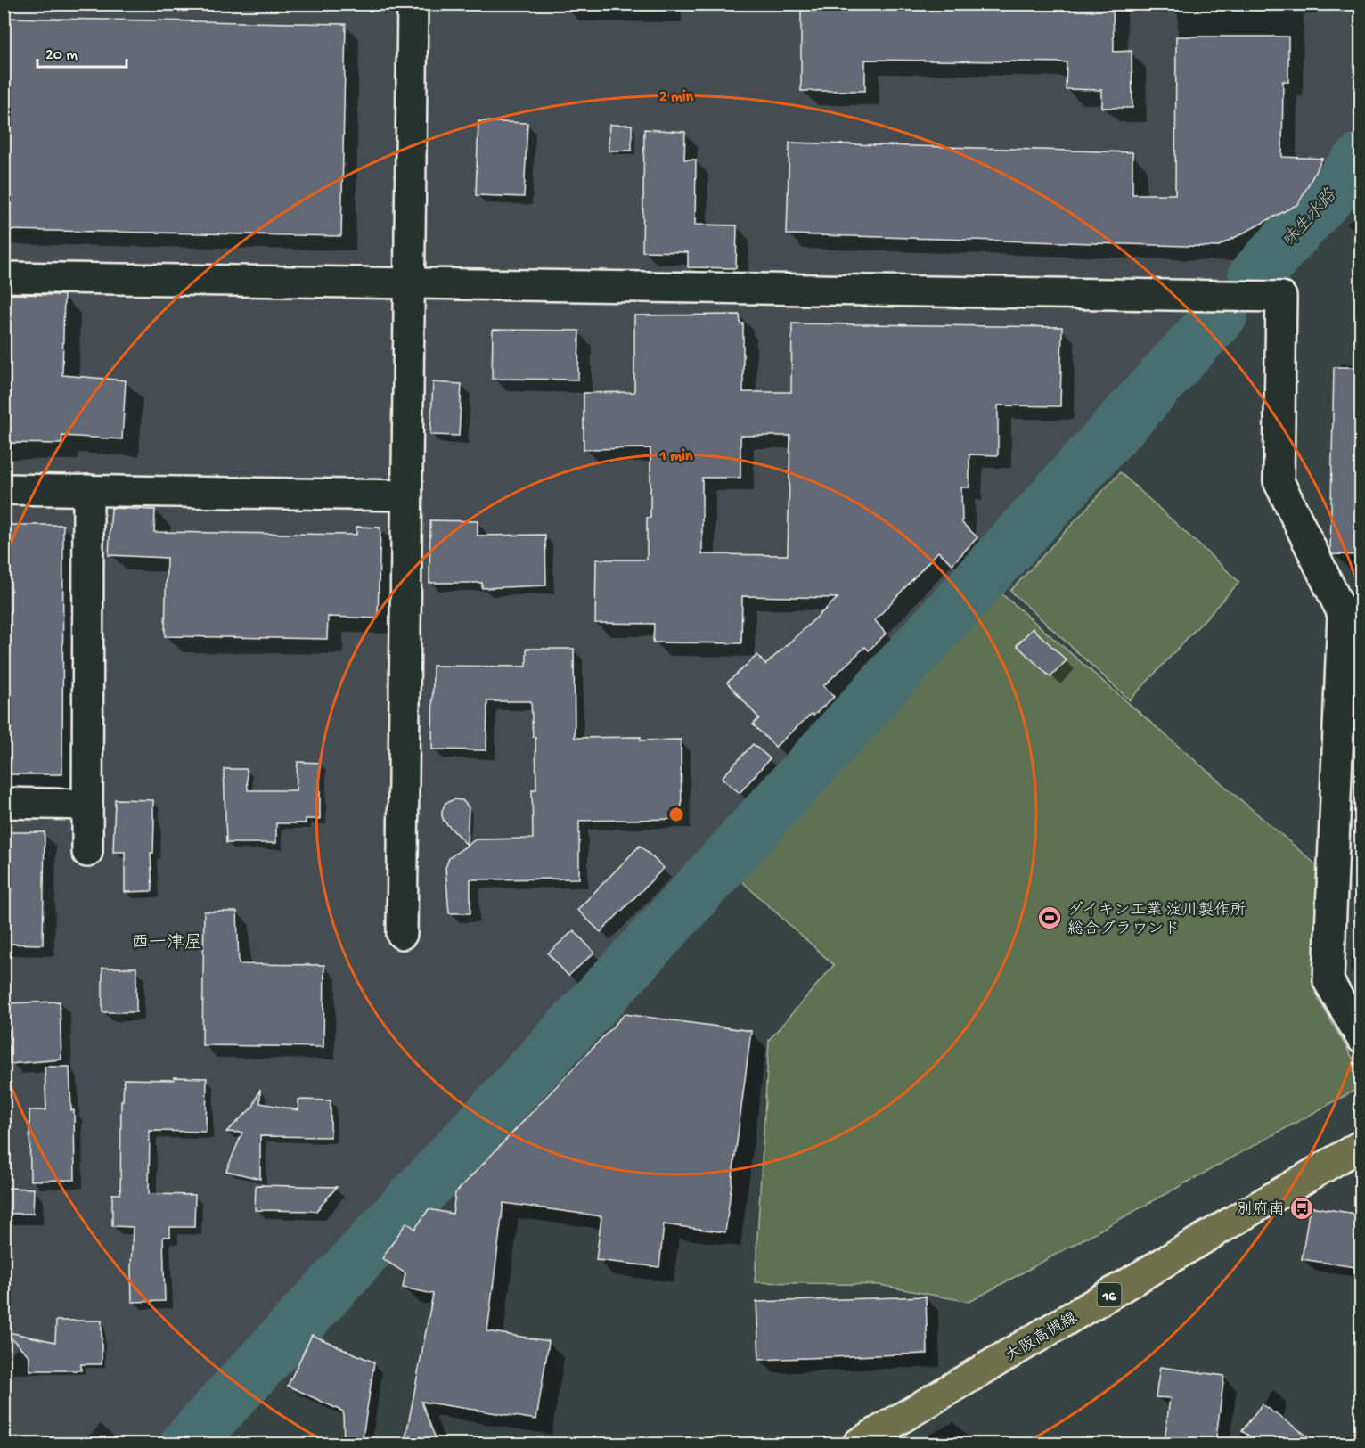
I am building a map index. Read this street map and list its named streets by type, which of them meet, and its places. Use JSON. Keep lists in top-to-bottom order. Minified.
{"streets":{"main road":["16","大阪高槻線"]},"districts":["西一津屋"],"water":["味生水路"],"places":{"sports":["ダイキン工業 淀川製作所 総合グラウンド"],"bus stop":["別府南"]},"scale_bar":"20 m","rings":["2 min","1 min"]}
